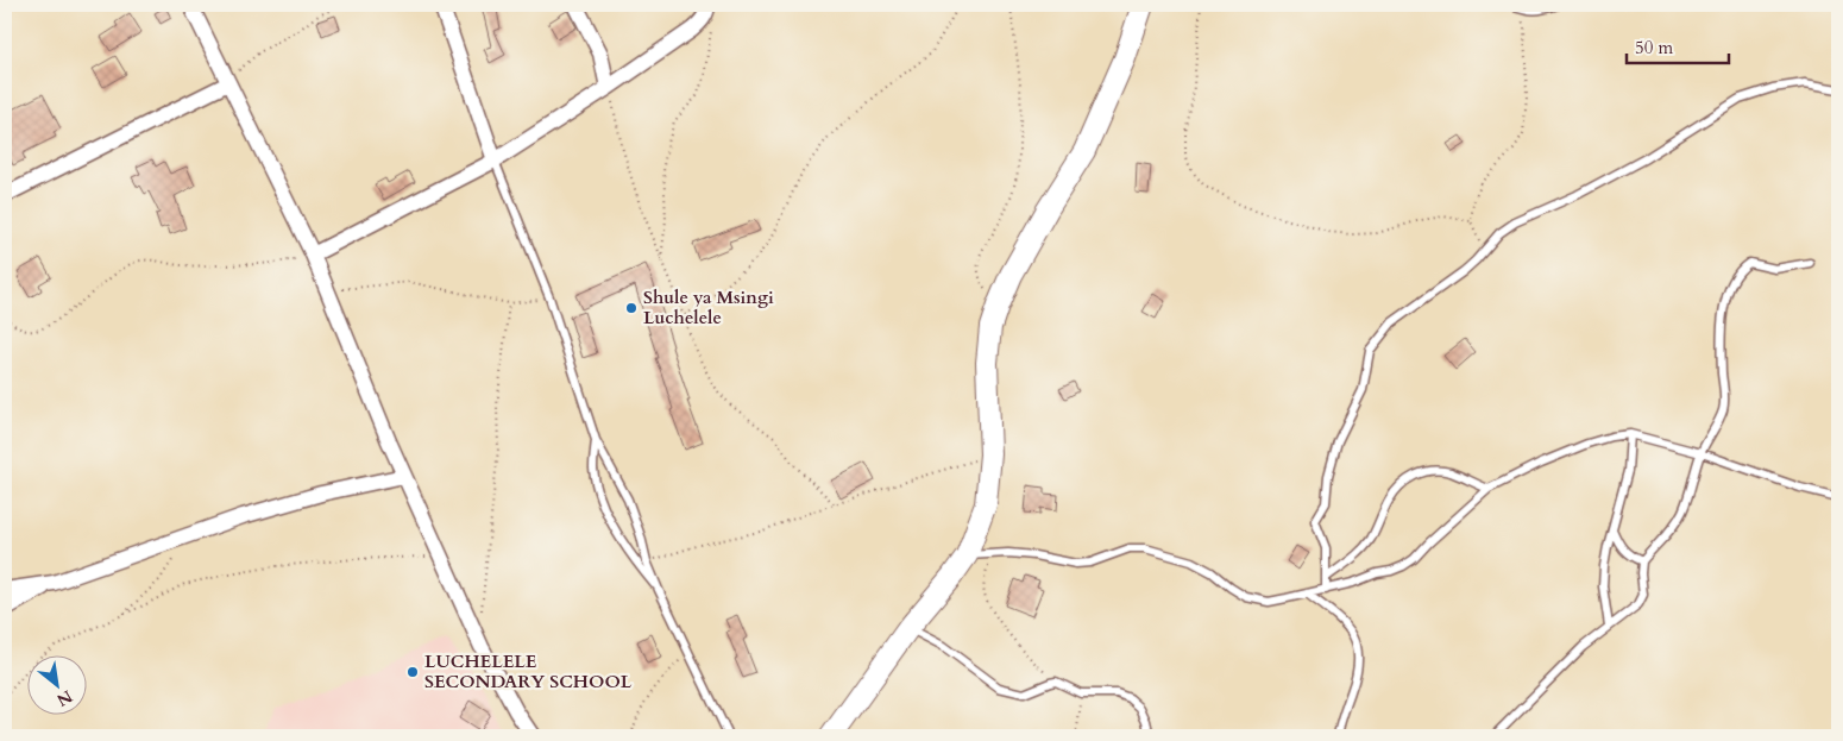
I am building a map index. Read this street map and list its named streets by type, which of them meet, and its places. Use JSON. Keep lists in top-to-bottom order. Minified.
{"places":["Shule ya Msingi Luchelele","LUCHELELE SECONDARY SCHOOL"],"scale_bar":"50 m","north":"bottom right"}
